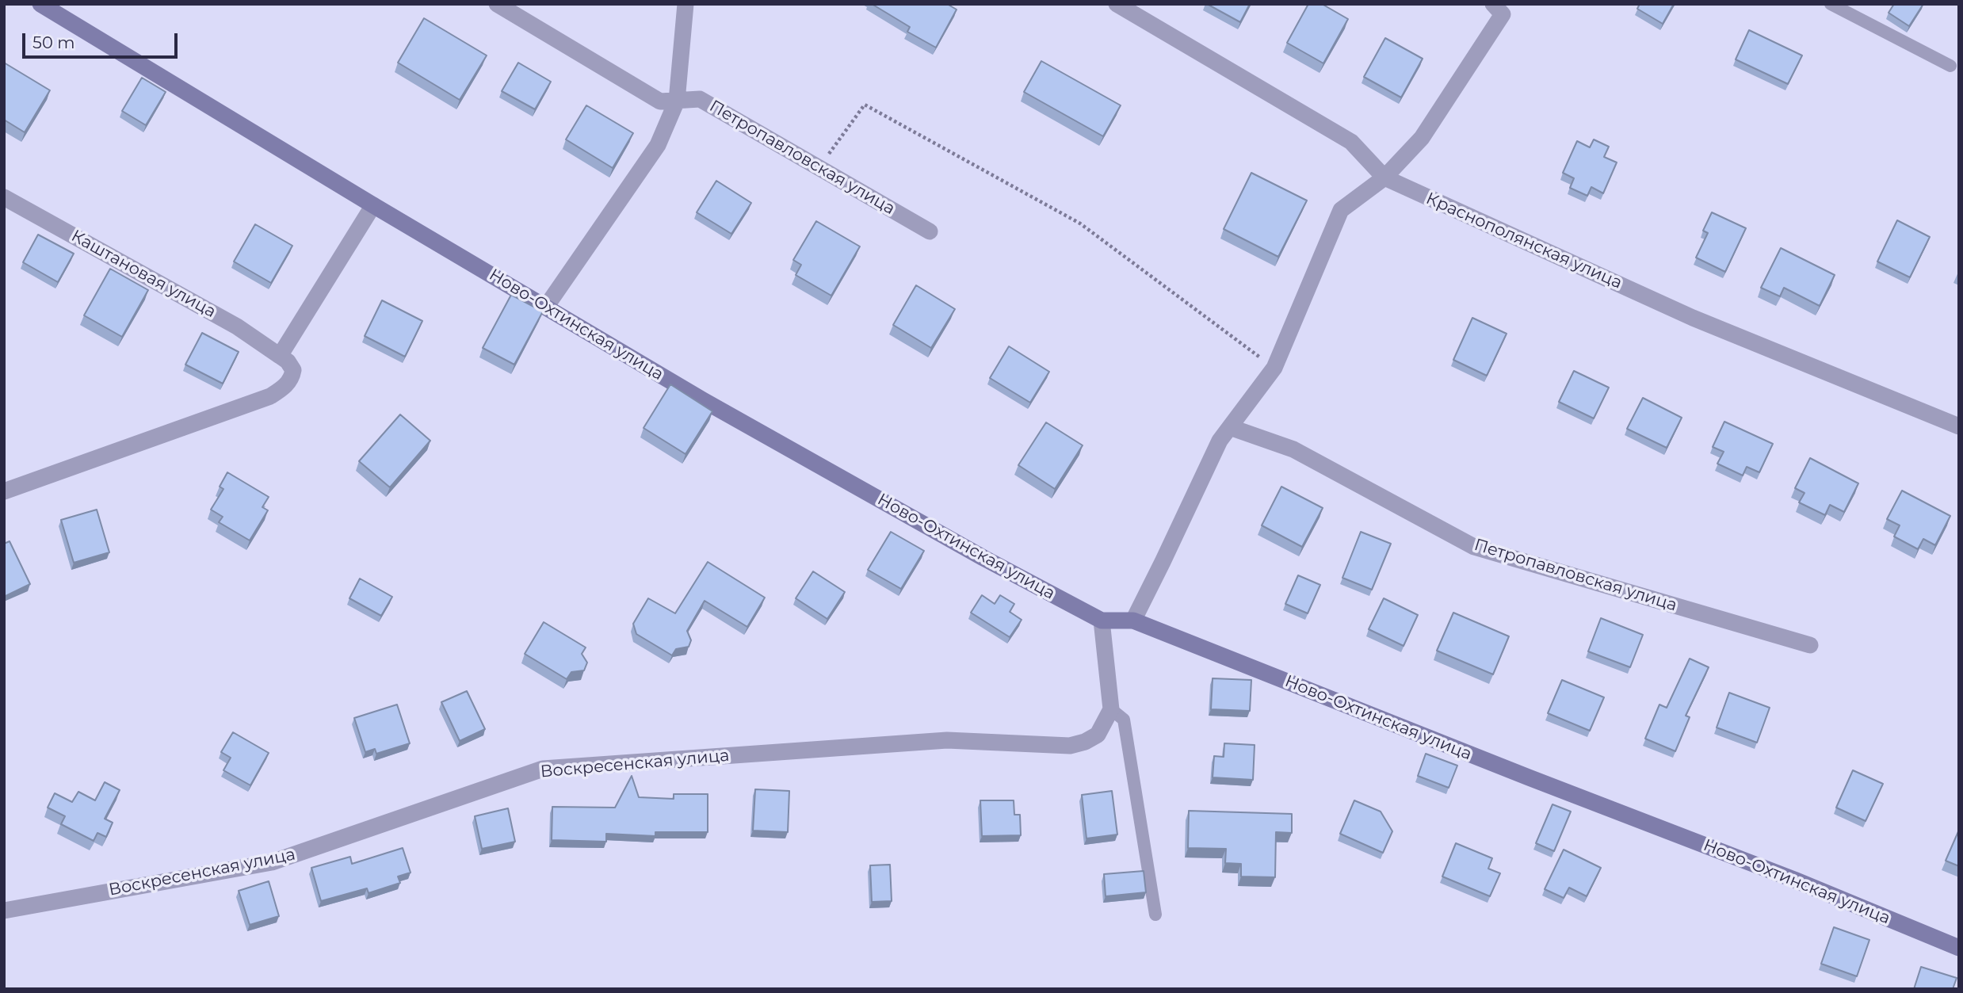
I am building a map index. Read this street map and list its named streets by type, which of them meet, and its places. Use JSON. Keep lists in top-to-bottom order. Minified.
{"streets":{"street":["Петропавловская улица","Краснополянская улица","Каштановая улица","Ново-Охтинская улица","Воскресенская улица"]},"scale_bar":"50 m"}
